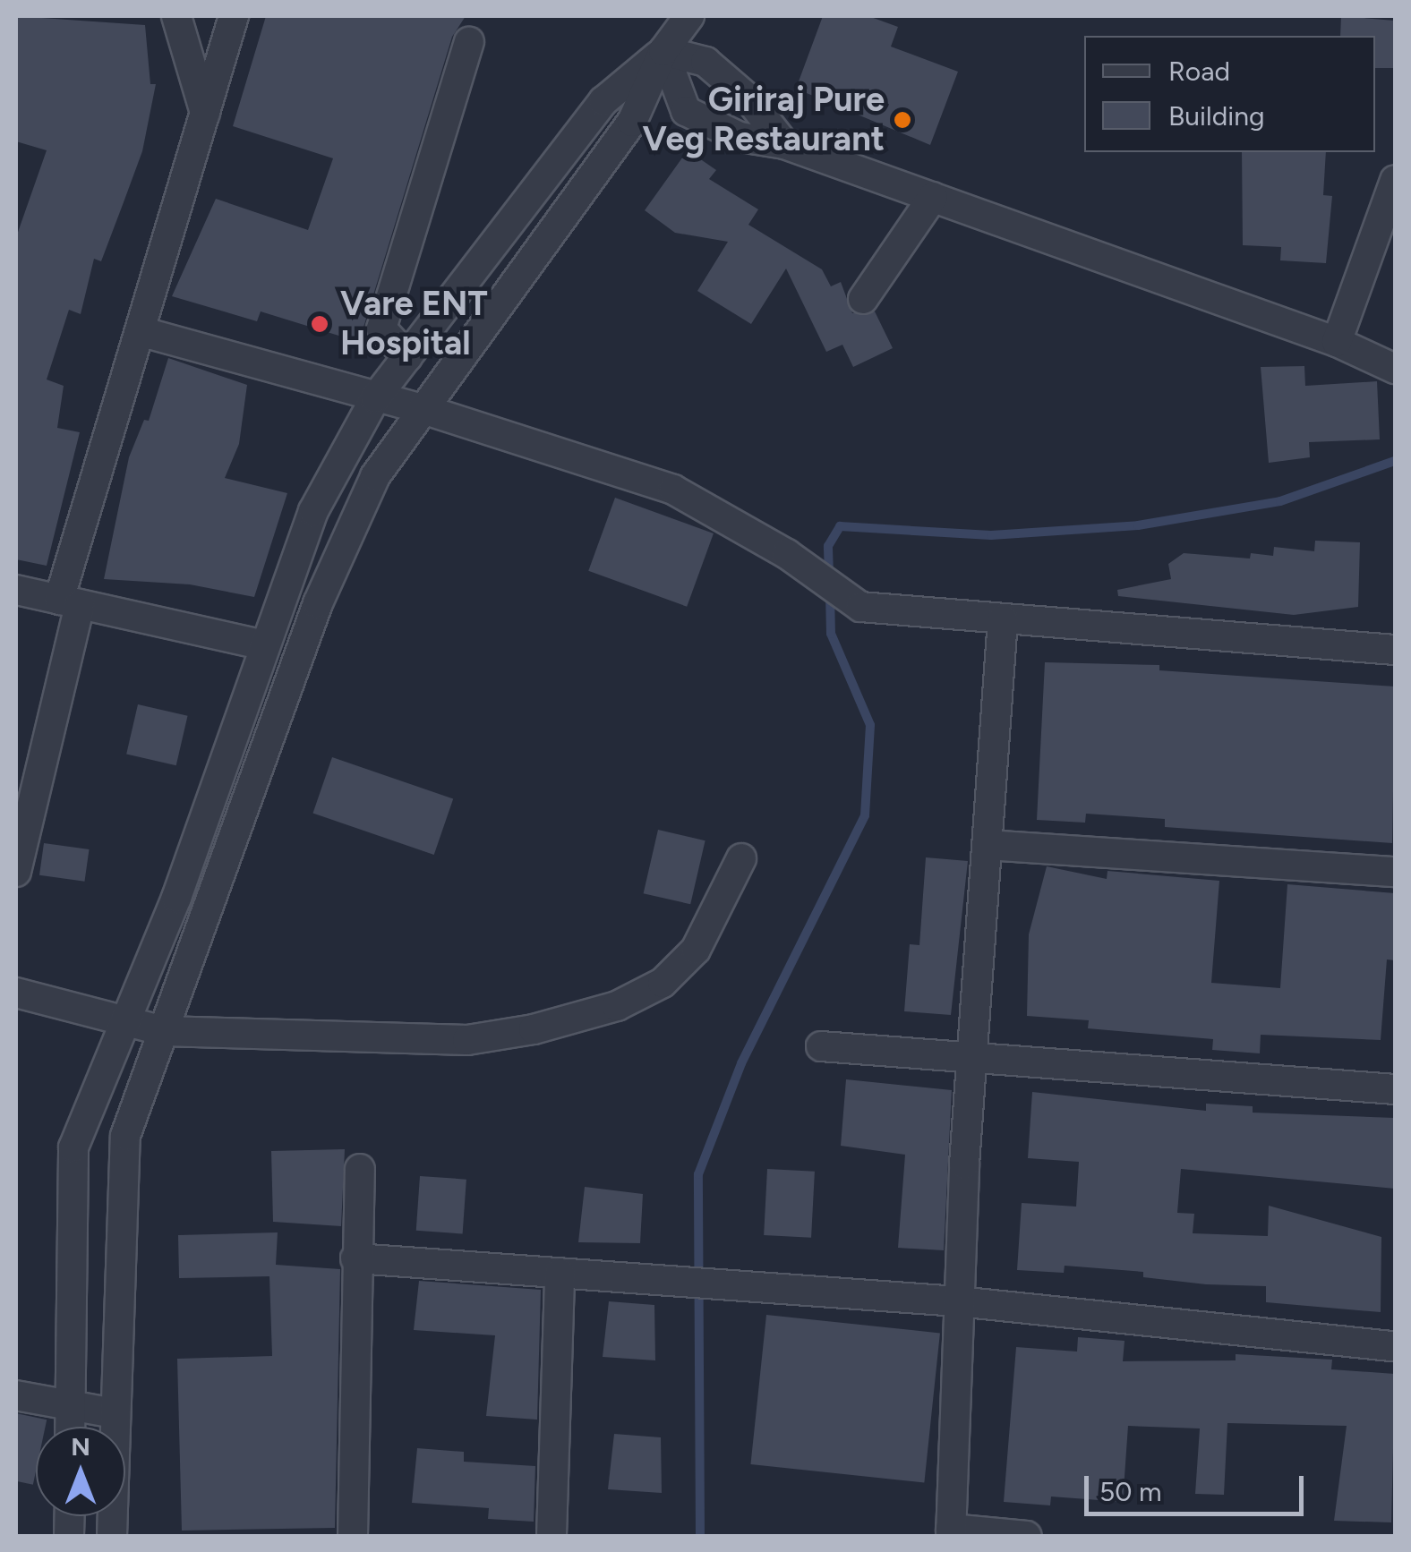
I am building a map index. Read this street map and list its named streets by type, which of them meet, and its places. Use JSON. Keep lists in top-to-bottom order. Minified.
{"places":["Giriraj Pure Veg Restaurant","Vare ENT Hospital"],"legend":["Road","Building"],"scale_bar":"50 m","north":"top"}
